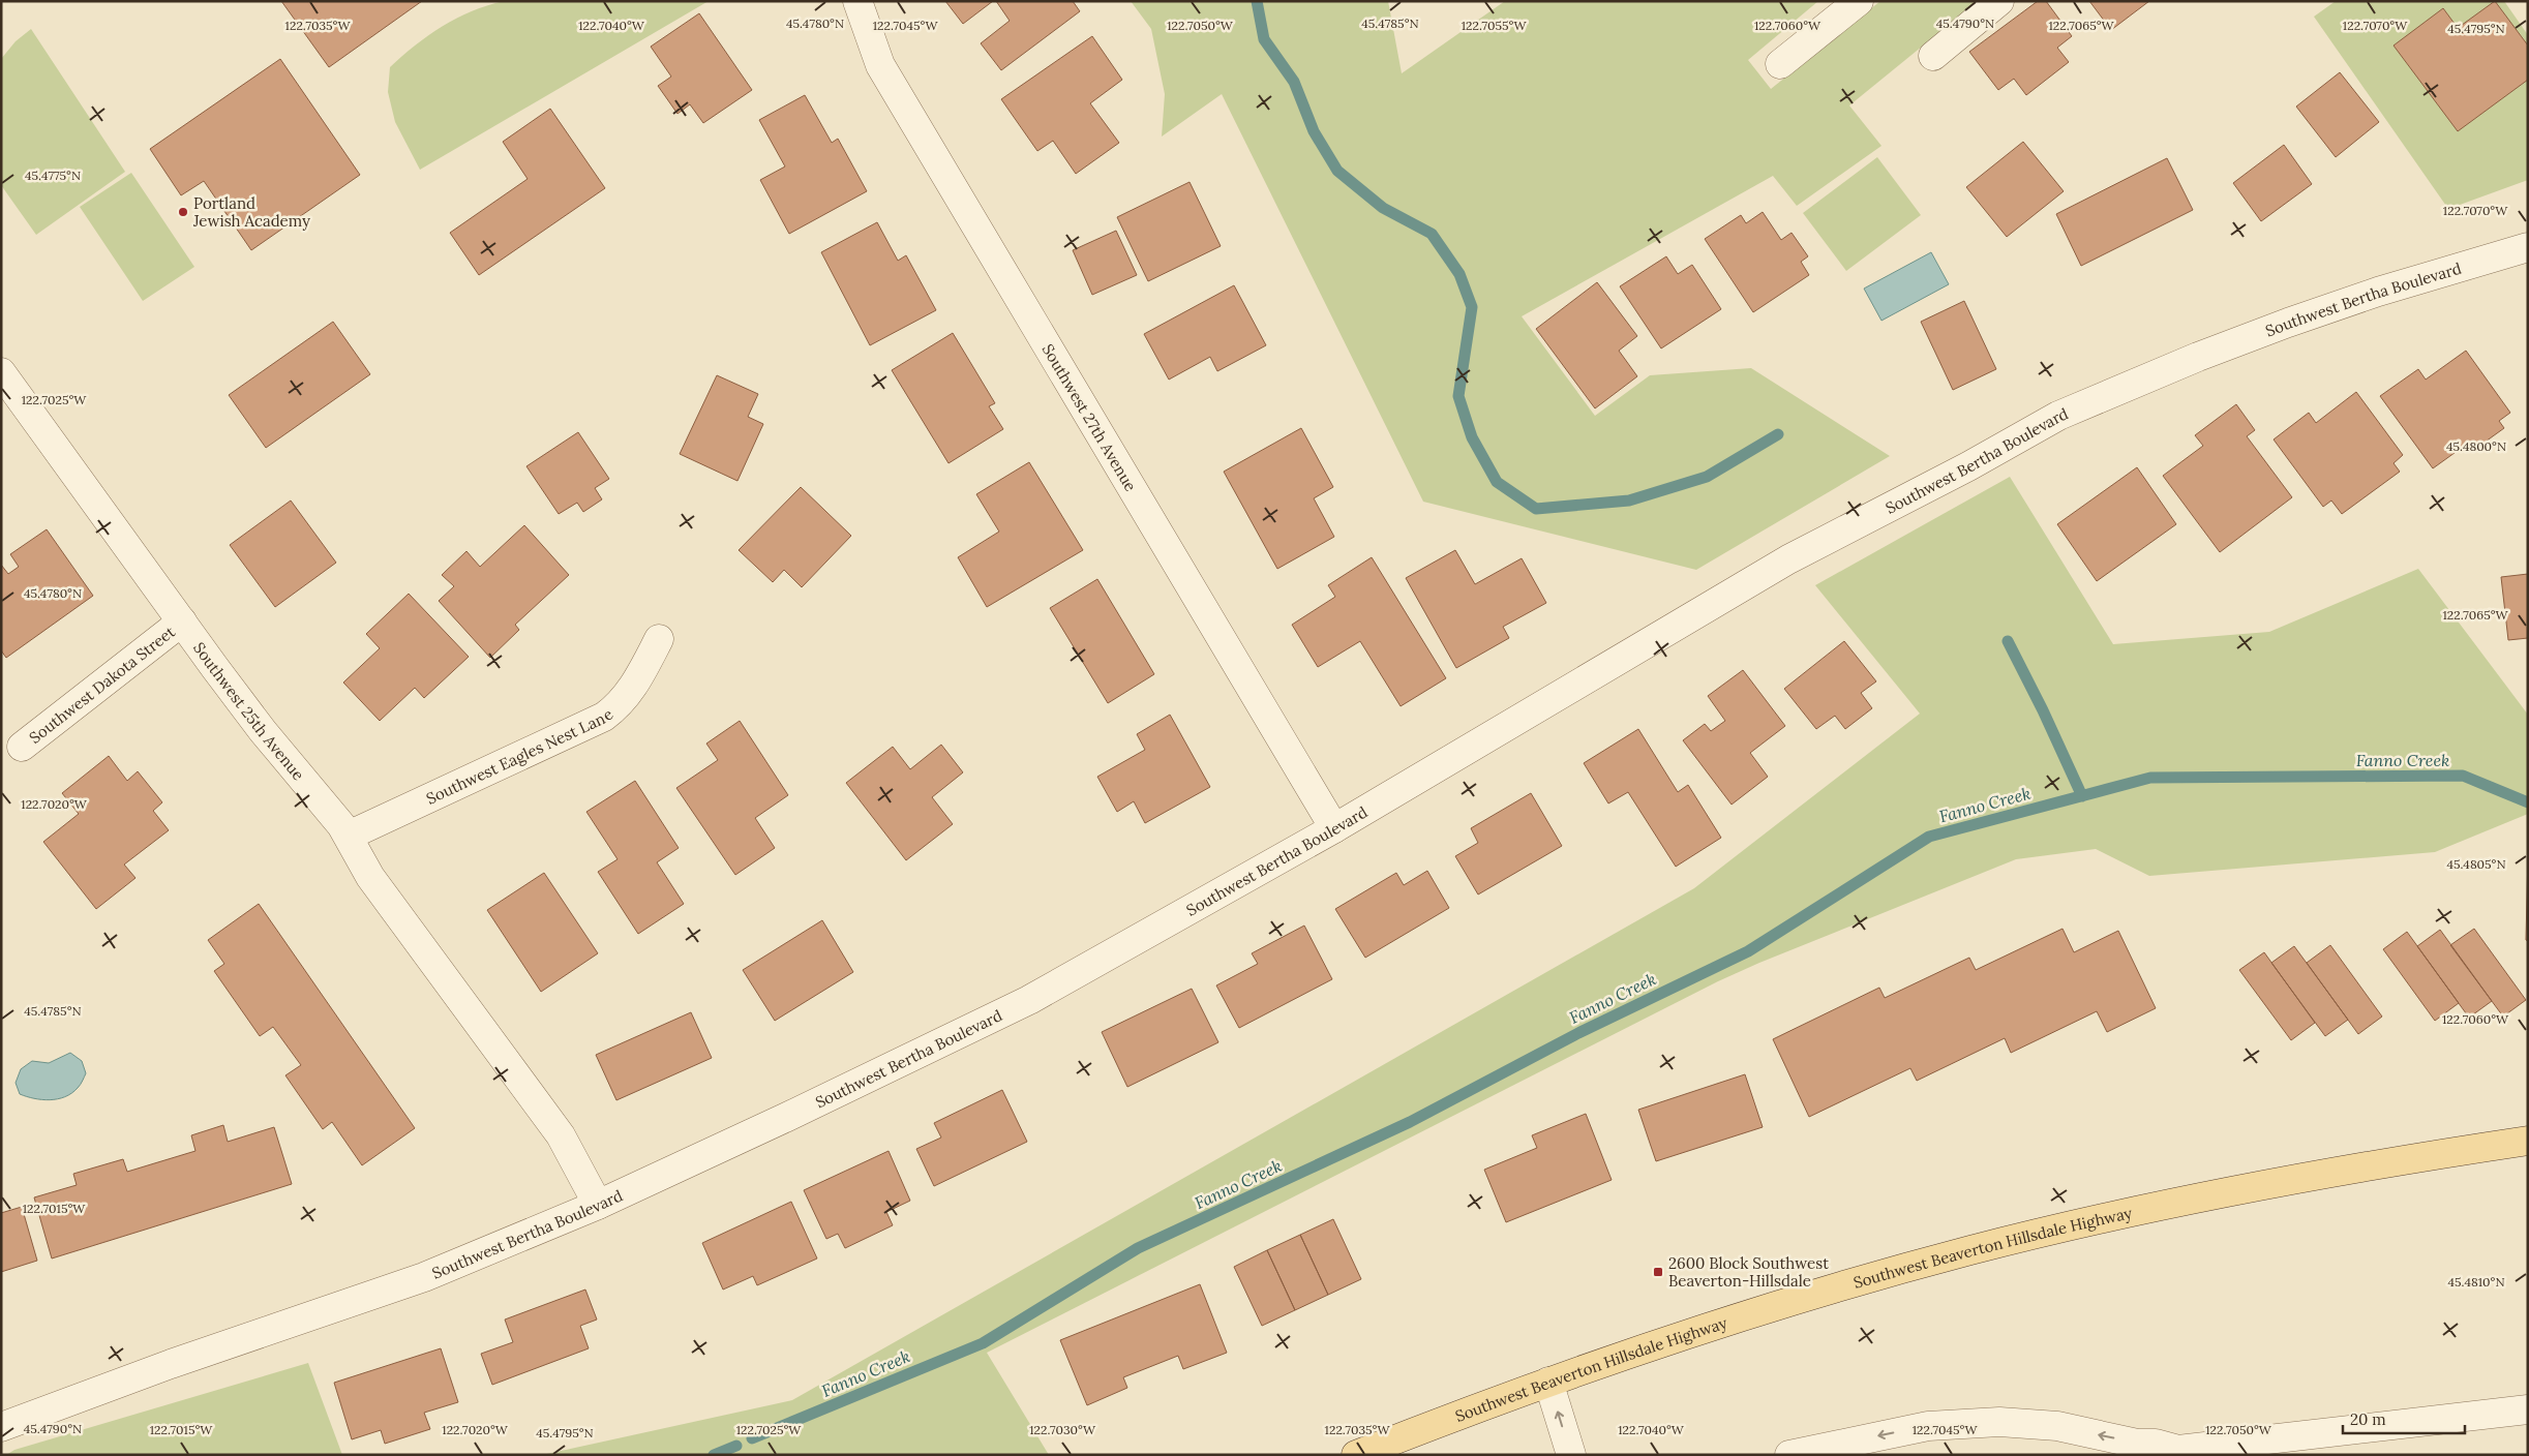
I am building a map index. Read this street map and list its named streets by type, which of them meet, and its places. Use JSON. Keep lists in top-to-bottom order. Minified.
{"streets":{"main road":["Southwest Beaverton Hillsdale Highway"],"street":["Southwest Bertha Boulevard","Southwest 27th Avenue","Southwest Dakota Street","Southwest 25th Avenue","Southwest Eagles Nest Lane"]},"crossings":[["Southwest Bertha Boulevard","Southwest 27th Avenue"],["Southwest Bertha Boulevard","Southwest 25th Avenue"],["Southwest Dakota Street","Southwest 25th Avenue"],["Southwest 25th Avenue","Southwest Eagles Nest Lane"]],"water":["Fanno Creek"],"places":{"other":["Portland Jewish Academy"],"transit":["2600 Block Southwest Beaverton-Hillsdale"]},"scale_bar":"20 m","coordinates":["45.4780°N","45.4785°N","45.4790°N","122.7035°W","122.7040°W","122.7045°W","122.7050°W","122.7055°W","122.7060°W","122.7065°W","122.7070°W","45.4795°N","45.4775°N","122.7025°W","45.4800°N","122.7020°W","45.4805°N","122.7015°W","45.4810°N","122.7030°W"]}
